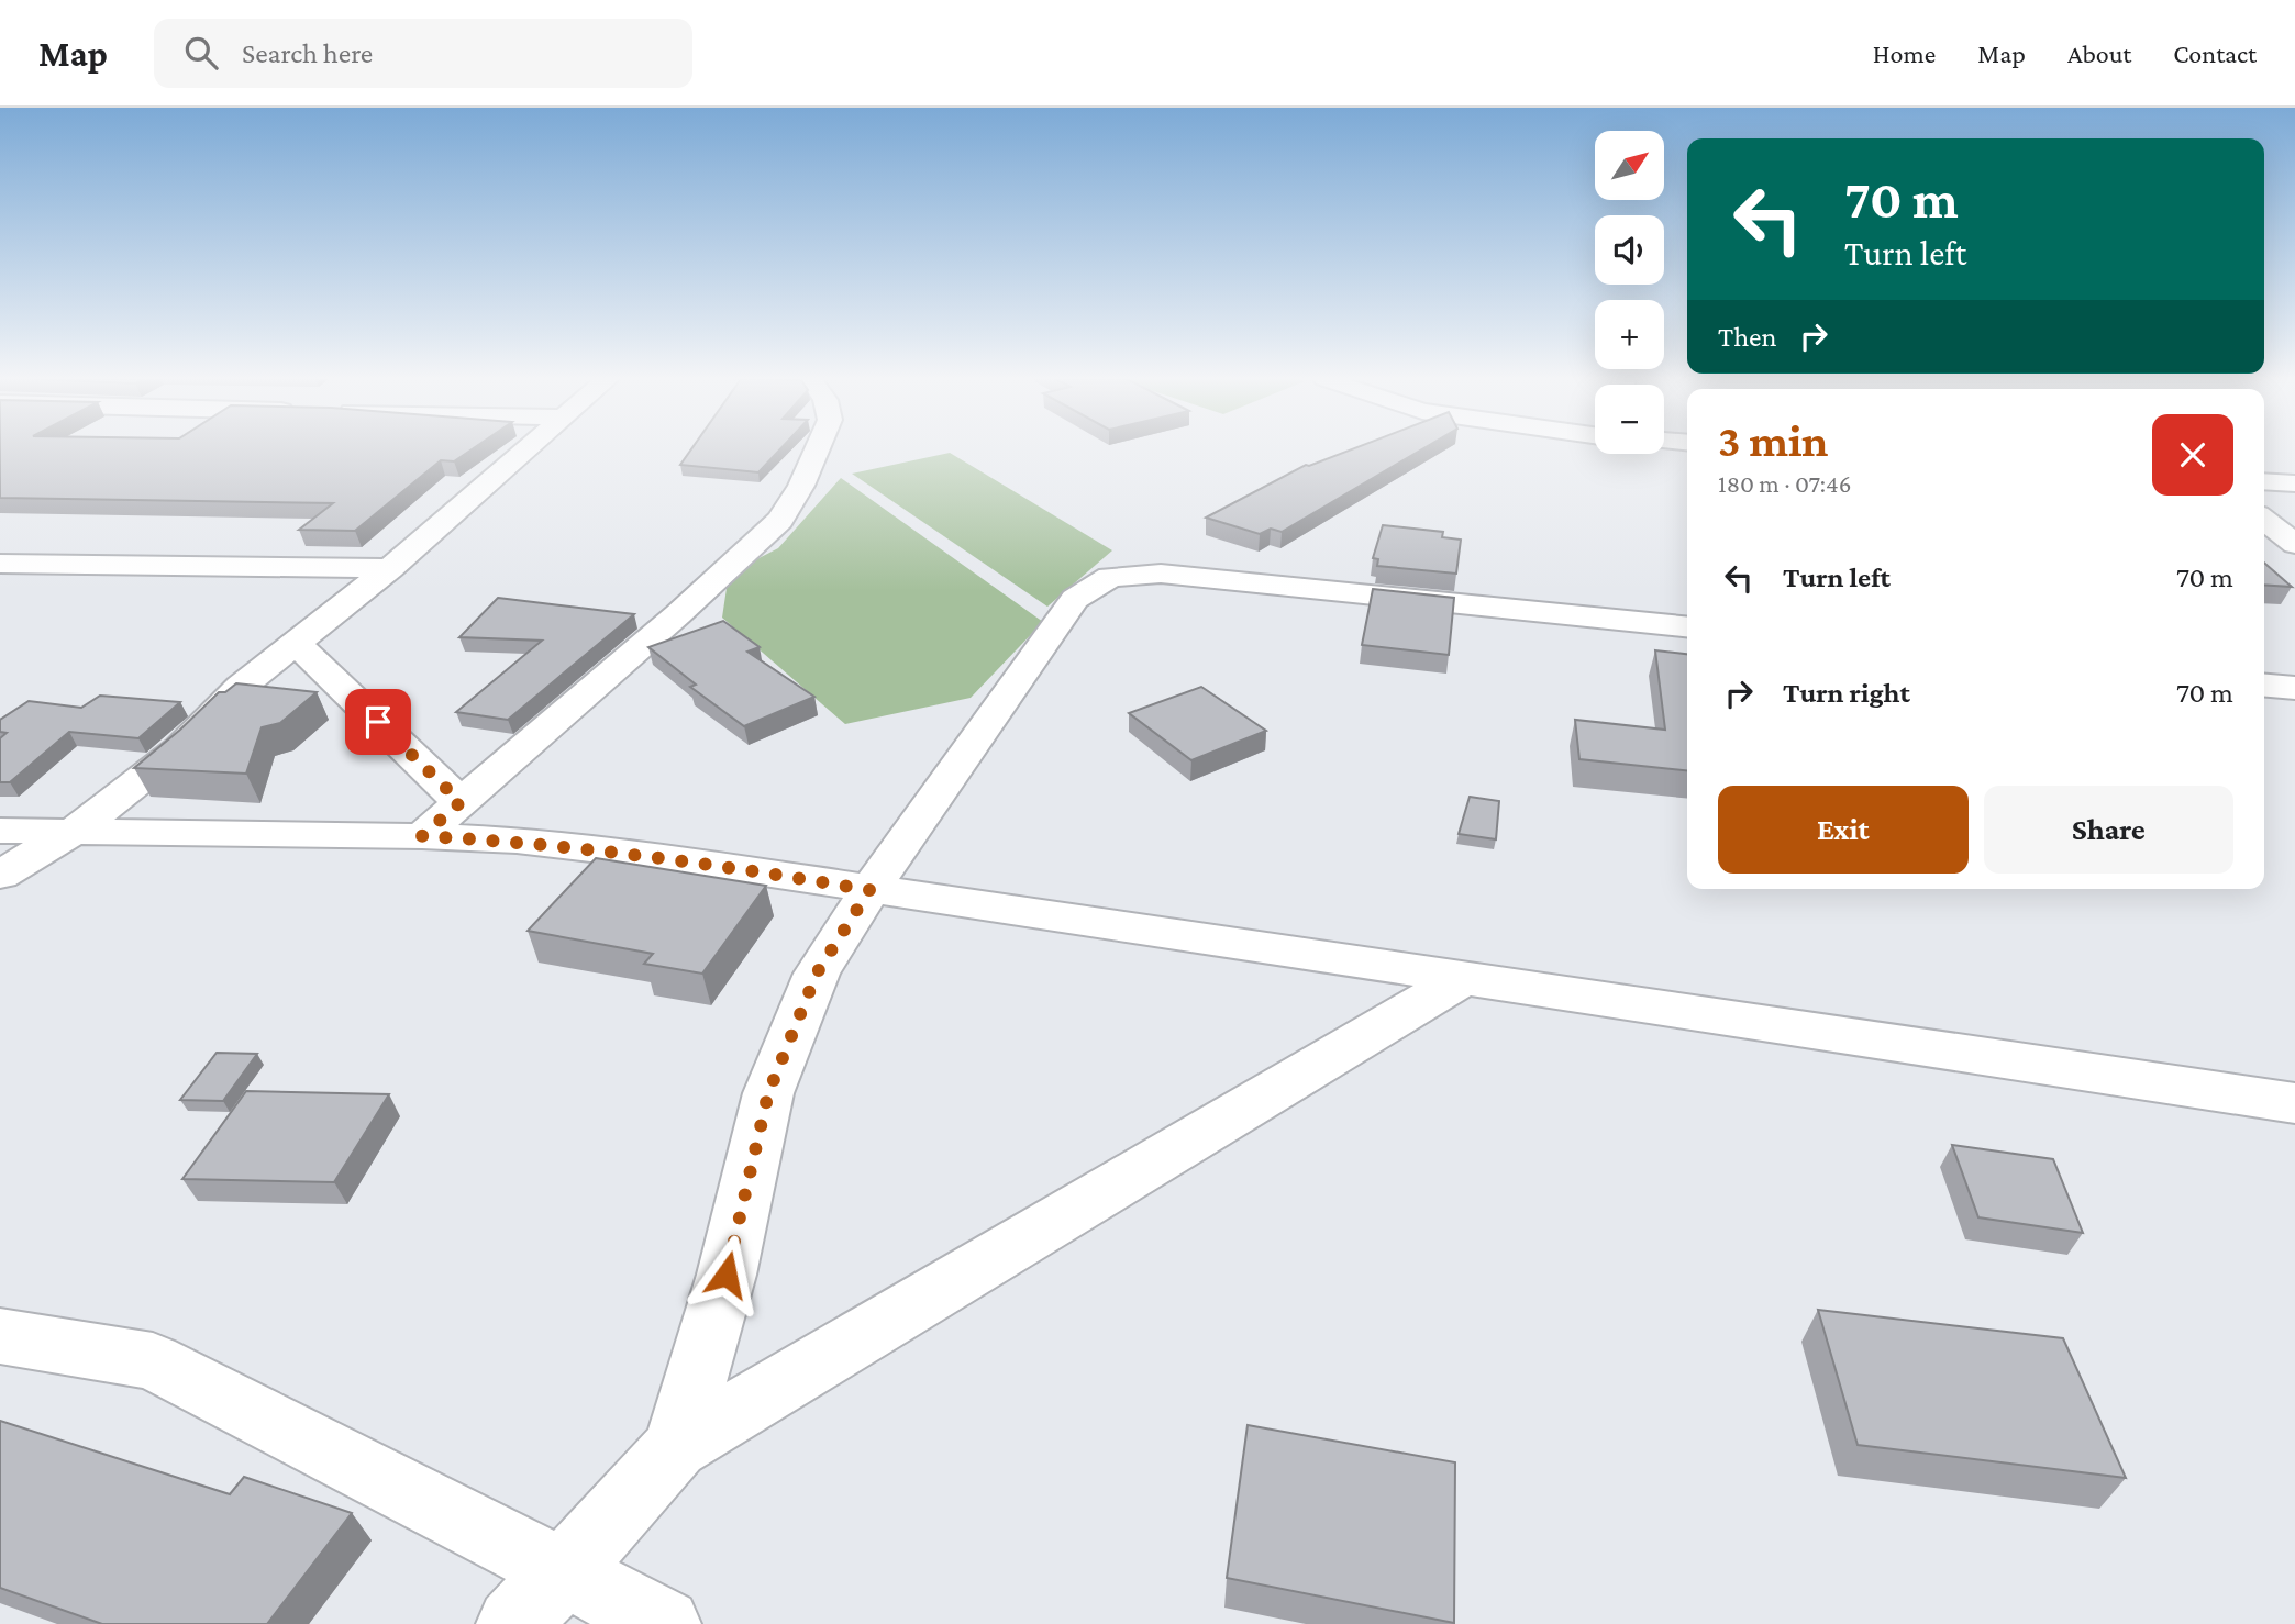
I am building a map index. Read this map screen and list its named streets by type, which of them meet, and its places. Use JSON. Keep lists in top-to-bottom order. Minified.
{"north":"top right","page":{"header":"Map","search":"Search here","nav":["Home","Map","About","Contact"],"map_buttons":["+","−"],"turn":["70 m","Turn left"],"then":"Then","heading":["3 min","180 m · 07:46"],"list":[{"name":"Turn left","value":"70 m"},{"name":"Turn right","value":"70 m"}],"buttons":["Exit","Share"]}}
